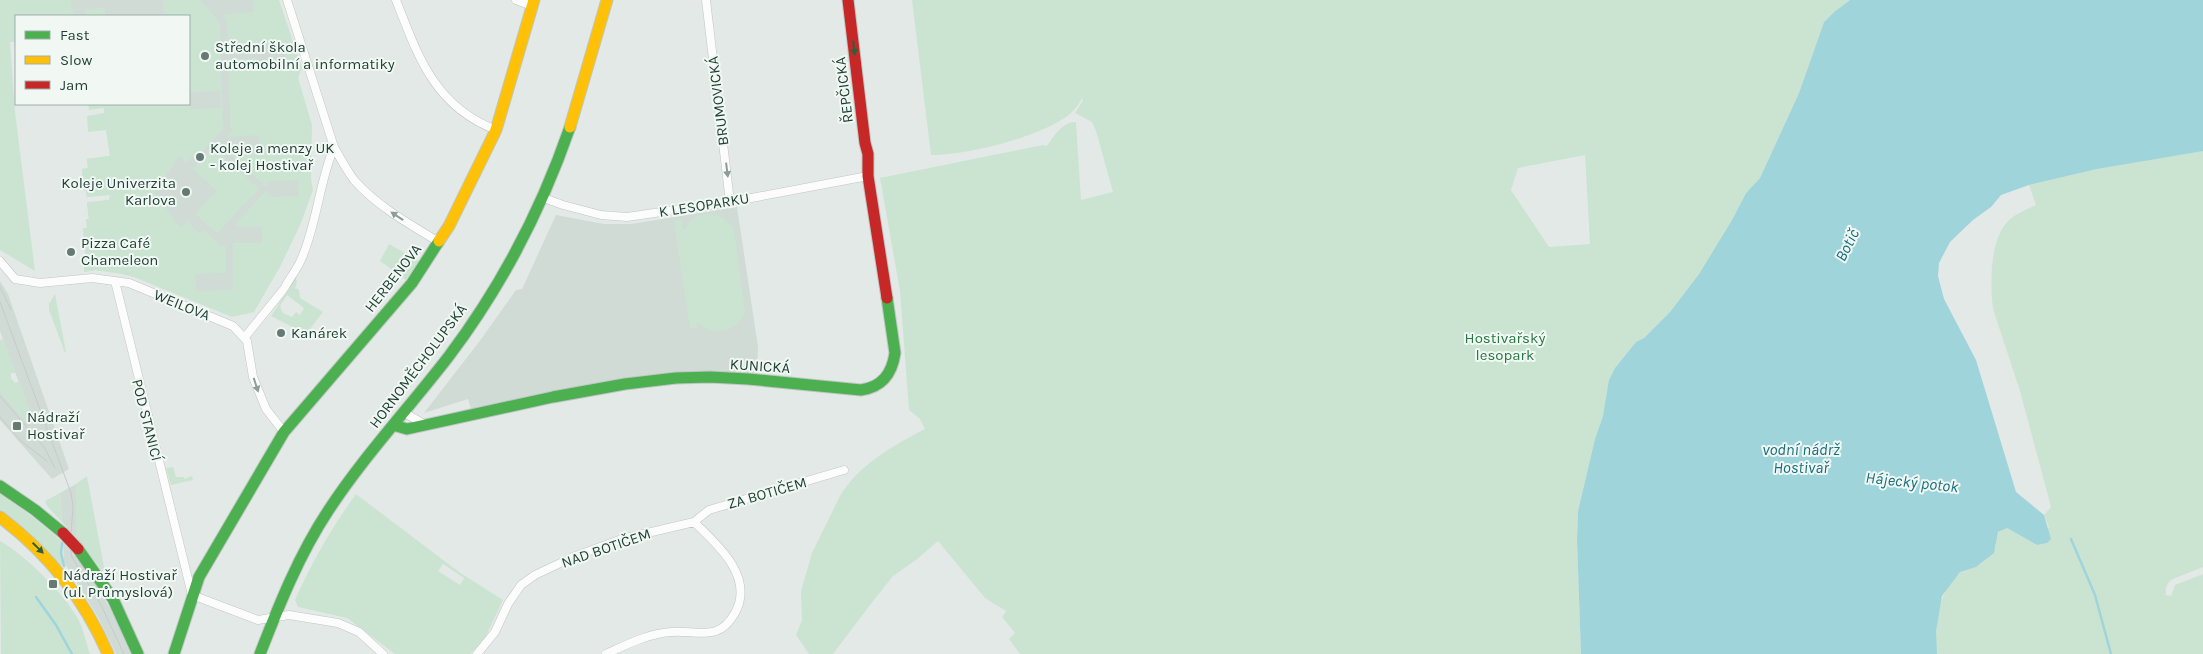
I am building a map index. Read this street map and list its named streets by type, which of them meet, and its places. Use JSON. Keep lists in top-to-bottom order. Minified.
{"streets":{"street":["ŘEPČICKÁ","BRUMOVICKÁ","K LESOPARKU","HERBENOVA","WEILOVA","HORNOMĚCHOLUPSKÁ","KUNICKÁ","POD STANICÍ","ZA BOTIČEM","NAD BOTIČEM"]},"crossings":[["ŘEPČICKÁ","K LESOPARKU"],["ŘEPČICKÁ","KUNICKÁ"],["BRUMOVICKÁ","K LESOPARKU"],["K LESOPARKU","HORNOMĚCHOLUPSKÁ"],["K LESOPARKU","KUNICKÁ"],["HERBENOVA","POD STANICÍ"],["WEILOVA","POD STANICÍ"],["HORNOMĚCHOLUPSKÁ","KUNICKÁ"],["ZA BOTIČEM","NAD BOTIČEM"]],"one_way":["ŘEPČICKÁ","BRUMOVICKÁ"],"water":["Botič","vodní nádrž Hostivař","Hájecký potok"],"parks":["Hostivařský lesopark"],"places":{"other":["Střední škola automobilní a informatiky","Koleje a menzy UK - kolej Hostivař","Koleje Univerzita Karlova","Pizza Café Chameleon","Kanárek"],"transit":["Nádraží Hostivař","Nádraží Hostivař (ul. Průmyslová)"]},"legend":["Fast","Slow","Jam"]}
